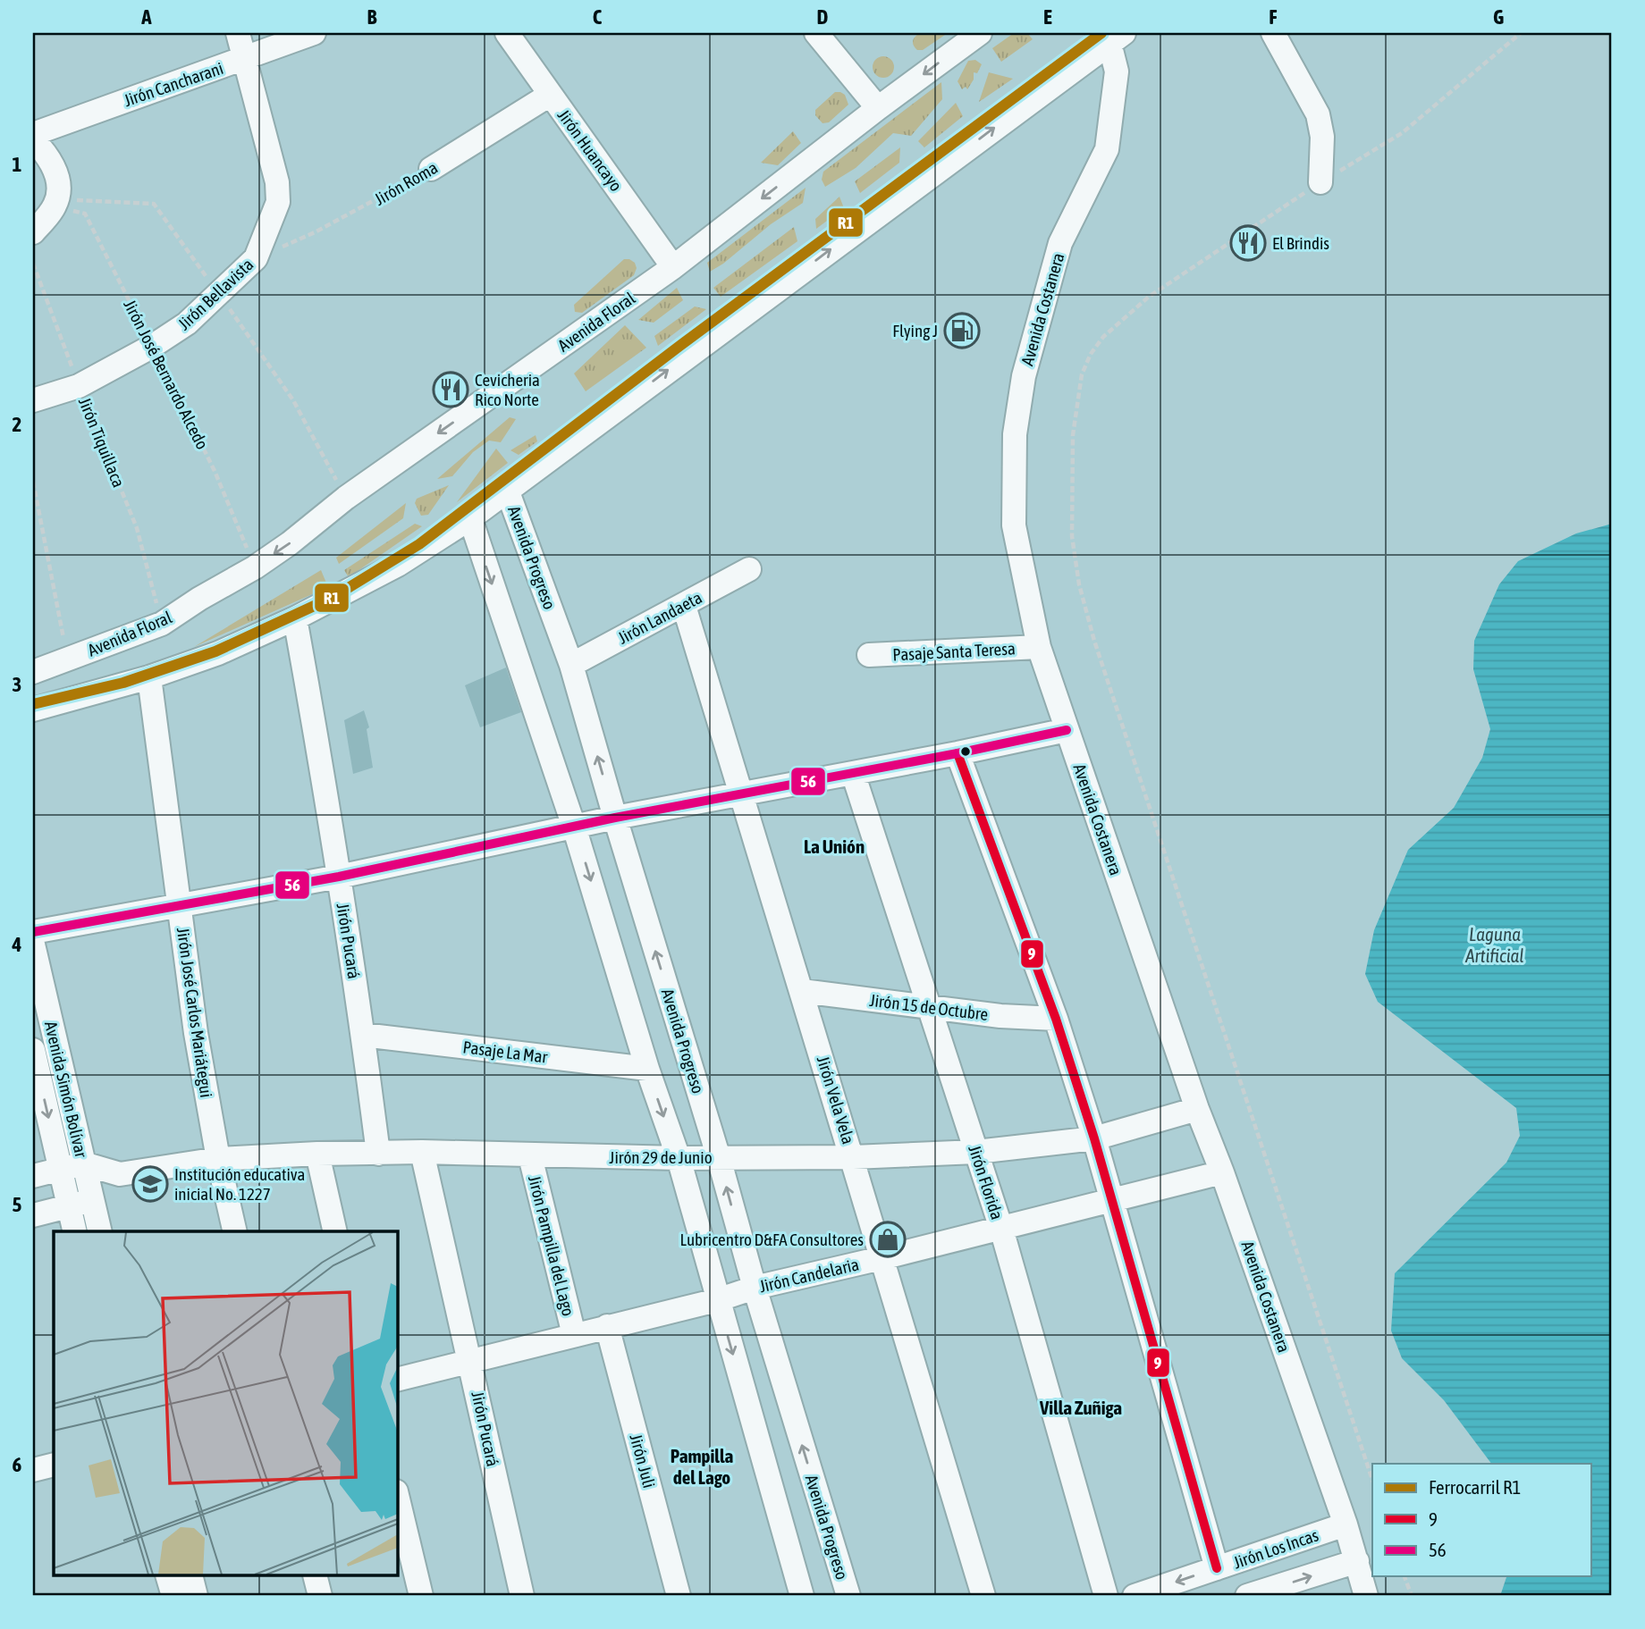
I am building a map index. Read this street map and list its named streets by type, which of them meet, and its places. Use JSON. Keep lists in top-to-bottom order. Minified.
{"streets":{"street":["Jirón Cancharani","Jirón Huancayo","Jirón Roma","Jirón Bellavista","Avenida Costanera","Avenida Floral","Avenida Progreso","Jirón Landaeta","Pasaje Santa Teresa","Jirón Pucará","Jirón 15 de Octubre","Jirón José Carlos Mariátegui","Pasaje La Mar","Avenida Simón Bolívar","Jirón Vela Vela","Jirón 29 de Junio","Jirón Florida","Jirón Pampilla del Lago","Jirón Candelaria","Jirón Juli","Jirón Los Incas"],"path":["Jirón José Bernardo Alcedo","Jirón Tiquillaca"]},"crossings":[["Jirón Cancharani","Jirón Bellavista"],["Jirón Huancayo","Jirón Roma"],["Jirón Huancayo","Avenida Floral"],["Jirón Roma","Jirón Bellavista"],["Jirón Bellavista","Jirón José Bernardo Alcedo"],["Jirón Bellavista","Jirón Tiquillaca"],["Avenida Costanera","Pasaje Santa Teresa"],["Avenida Costanera","Jirón 29 de Junio"],["Avenida Costanera","Jirón Candelaria"],["Avenida Costanera","Jirón Los Incas"],["Avenida Floral","Jirón José Bernardo Alcedo"],["Avenida Floral","Jirón Tiquillaca"],["Avenida Progreso","Jirón Landaeta"],["Avenida Progreso","Jirón 29 de Junio"],["Avenida Progreso","Jirón Candelaria"],["Jirón Landaeta","Jirón Vela Vela"],["Jirón Pucará","Pasaje La Mar"],["Jirón Pucará","Jirón 29 de Junio"],["Jirón Pucará","Jirón Candelaria"],["Jirón 15 de Octubre","Jirón Vela Vela"],["Jirón 15 de Octubre","Jirón Florida"],["Jirón José Carlos Mariátegui","Jirón 29 de Junio"],["Avenida Simón Bolívar","Jirón 29 de Junio"],["Jirón Vela Vela","Jirón 29 de Junio"],["Jirón Vela Vela","Jirón Candelaria"],["Jirón 29 de Junio","Jirón Florida"],["Jirón 29 de Junio","Jirón Pampilla del Lago"],["Jirón Florida","Jirón Candelaria"],["Jirón Pampilla del Lago","Jirón Candelaria"],["Jirón Candelaria","Jirón Juli"]],"districts":["La Unión","Villa Zuñiga","Pampilla del Lago"],"water":["Laguna Artificial"],"places":{"restaurant":["El Brindis","Cevicheria Rico Norte"],"fuel station":["Flying J"],"school or university":["Institución educativa inicial No. 1227"],"shop":["Lubricentro D&FA Consultores"]},"lines":["rail line R1","transit line 56","transit line 9"],"legend":["Ferrocarril R1","9","56"],"grid":{"columns":["A","B","C","D","E","F","G"],"rows":["1","2","3","4","5","6"]}}
